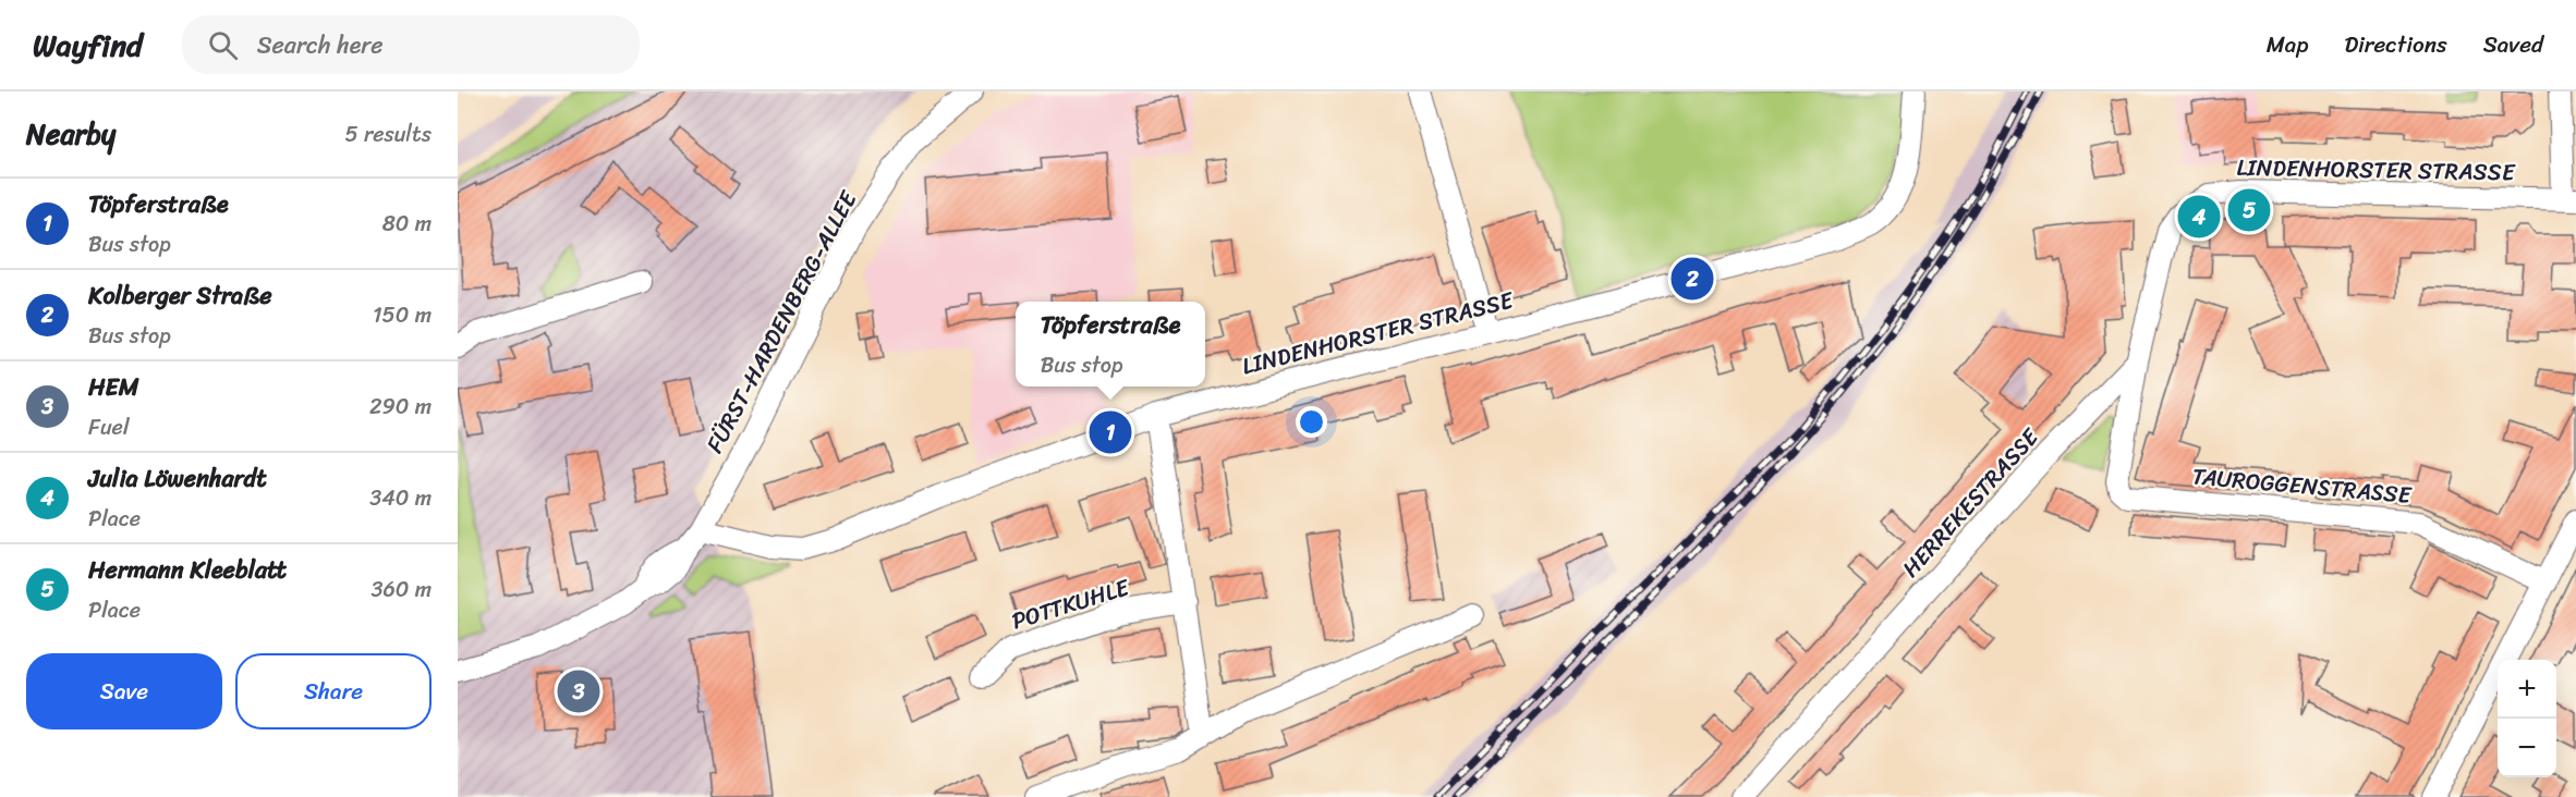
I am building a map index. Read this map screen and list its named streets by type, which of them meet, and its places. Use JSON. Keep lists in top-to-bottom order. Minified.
{"streets":{"street":["LINDENHORSTER STRASSE","FÜRST-HARDENBERG-ALLEE","TAUROGGENSTRASSE","HERREKESTRASSE","POTTKUHLE"]},"crossings":[["LINDENHORSTER STRASSE","FÜRST-HARDENBERG-ALLEE"],["LINDENHORSTER STRASSE","TAUROGGENSTRASSE"],["LINDENHORSTER STRASSE","HERREKESTRASSE"],["TAUROGGENSTRASSE","HERREKESTRASSE"]],"page":{"header":"Wayfind","search":"Search here","nav":["Map","Directions","Saved"],"heading":["Nearby","5 results"],"list":[{"mark":"1","name":"Töpferstraße","note":"Bus stop","value":"80 m"},{"mark":"2","name":"Kolberger Straße","note":"Bus stop","value":"150 m"},{"mark":"3","name":"HEM","note":"Fuel","value":"290 m"},{"mark":"4","name":"Julia Löwenhardt","note":"Place","value":"340 m"},{"mark":"5","name":"Hermann Kleeblatt","note":"Place","value":"360 m"}],"pins":["5","4","2","1","3"],"popup":["Töpferstraße","Bus stop"],"buttons":["Save","Share"],"map_buttons":["+","−"]}}
